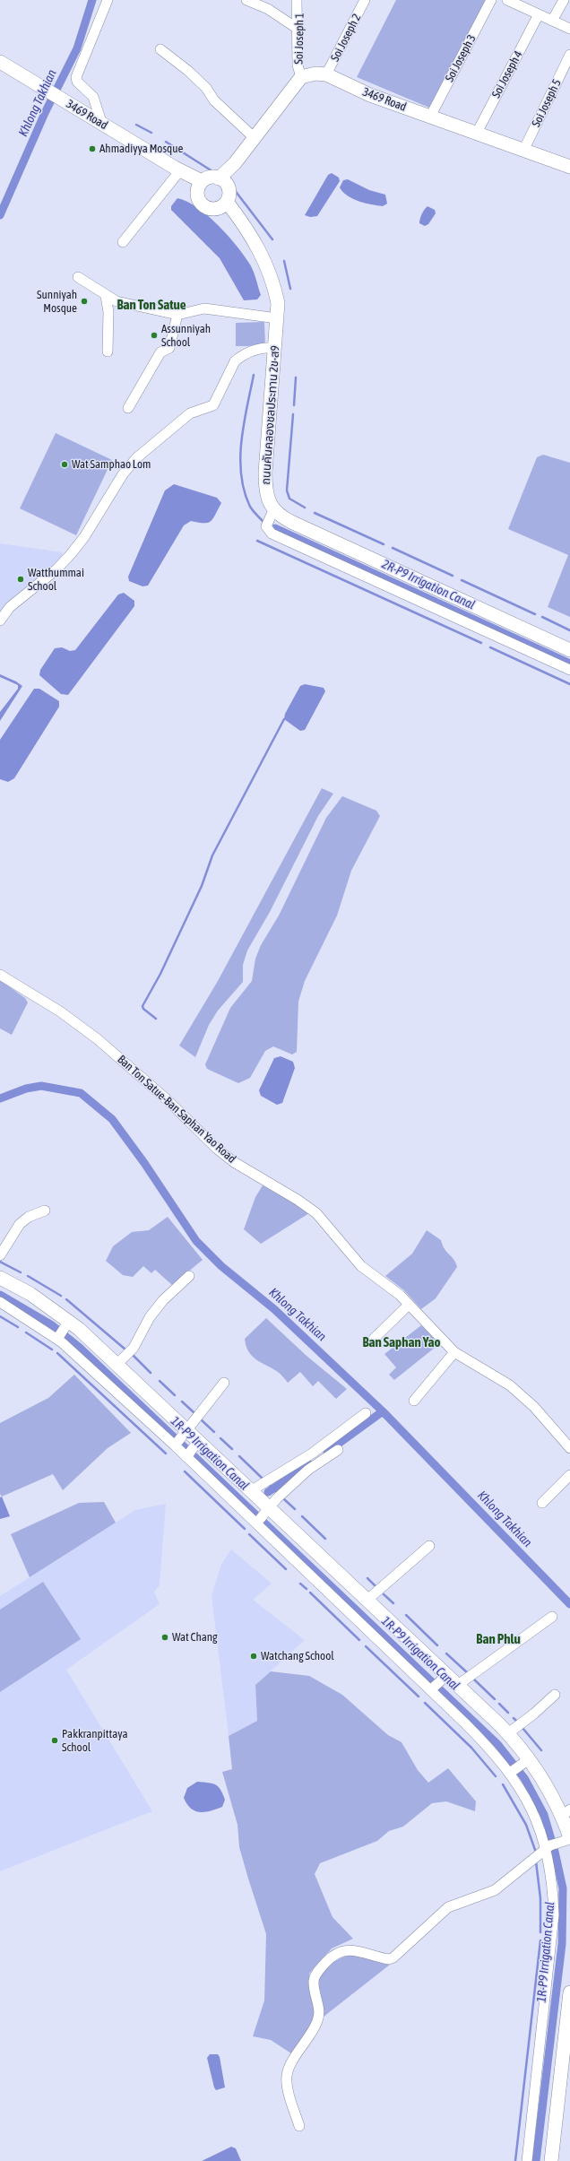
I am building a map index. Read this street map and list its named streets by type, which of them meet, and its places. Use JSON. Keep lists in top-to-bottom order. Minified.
{"streets":{"street":["Soi Joseph 2","Soi Joseph 1","Soi Joseph 3","Soi Joseph 4","3469 Road","Soi Joseph 5","ถนนคันคลองชลประทาน 2ข-ส9","Ban Ton Satue-Ban Saphan Yao Road"]},"crossings":[["Soi Joseph 2","3469 Road"],["Soi Joseph 1","3469 Road"],["Soi Joseph 3","3469 Road"],["Soi Joseph 4","3469 Road"],["3469 Road","Soi Joseph 5"],["3469 Road","ถนนคันคลองชลประทาน 2ข-ส9"]],"districts":["Ban Ton Satue","Ban Saphan Yao","Ban Phlu"],"water":["Khlong Takhian","2R-P9 Irrigation Canal","1R-P9 Irrigation Canal"],"places":["Ahmadiyya Mosque","Sunniyah Mosque","Assunniyah School","Wat Samphao Lom","Watthummai School","Wat Chang","Watchang School","Pakkranpittaya School"]}
